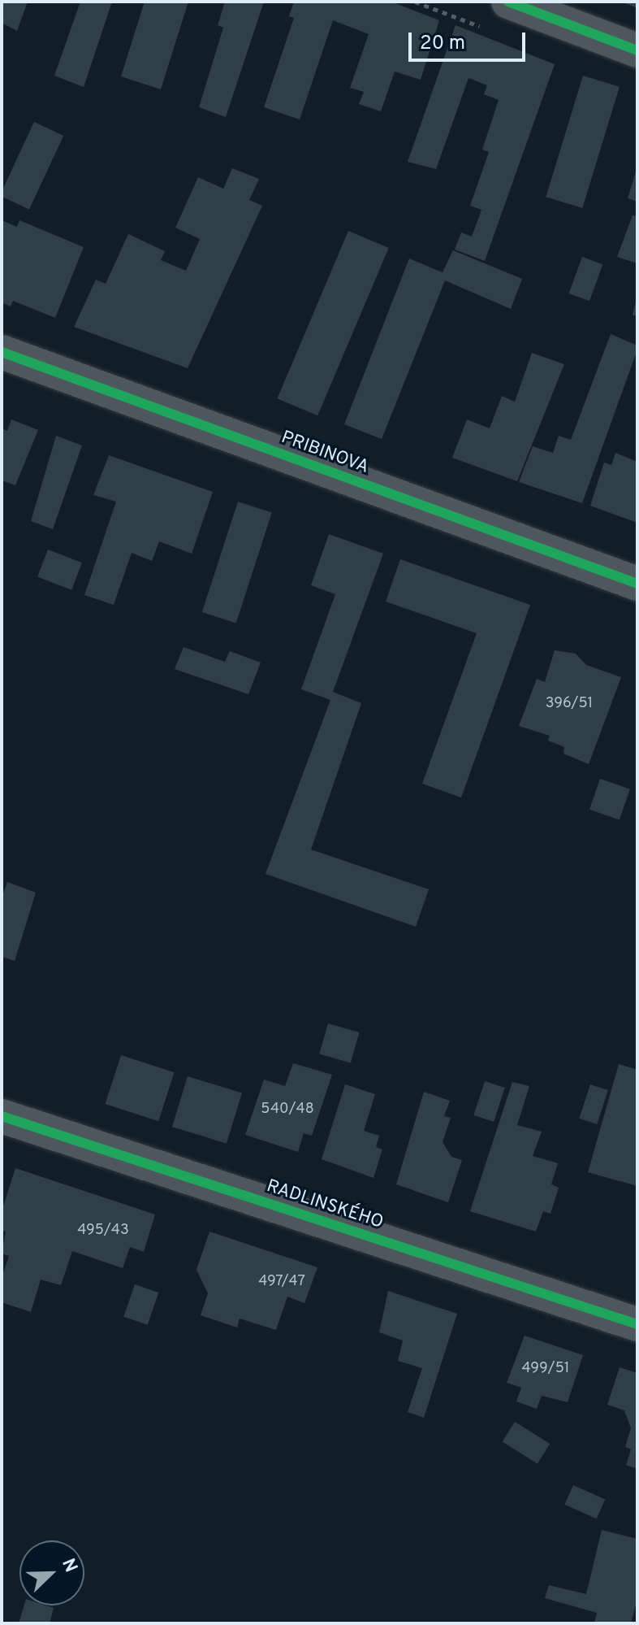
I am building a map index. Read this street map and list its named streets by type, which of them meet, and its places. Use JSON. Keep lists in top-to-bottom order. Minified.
{"streets":{"street":["PRIBINOVA","RADLINSKÉHO"]},"house_numbers":["396/51","540/48","495/43","497/47","499/51"],"scale_bar":"20 m","north":"top right"}
